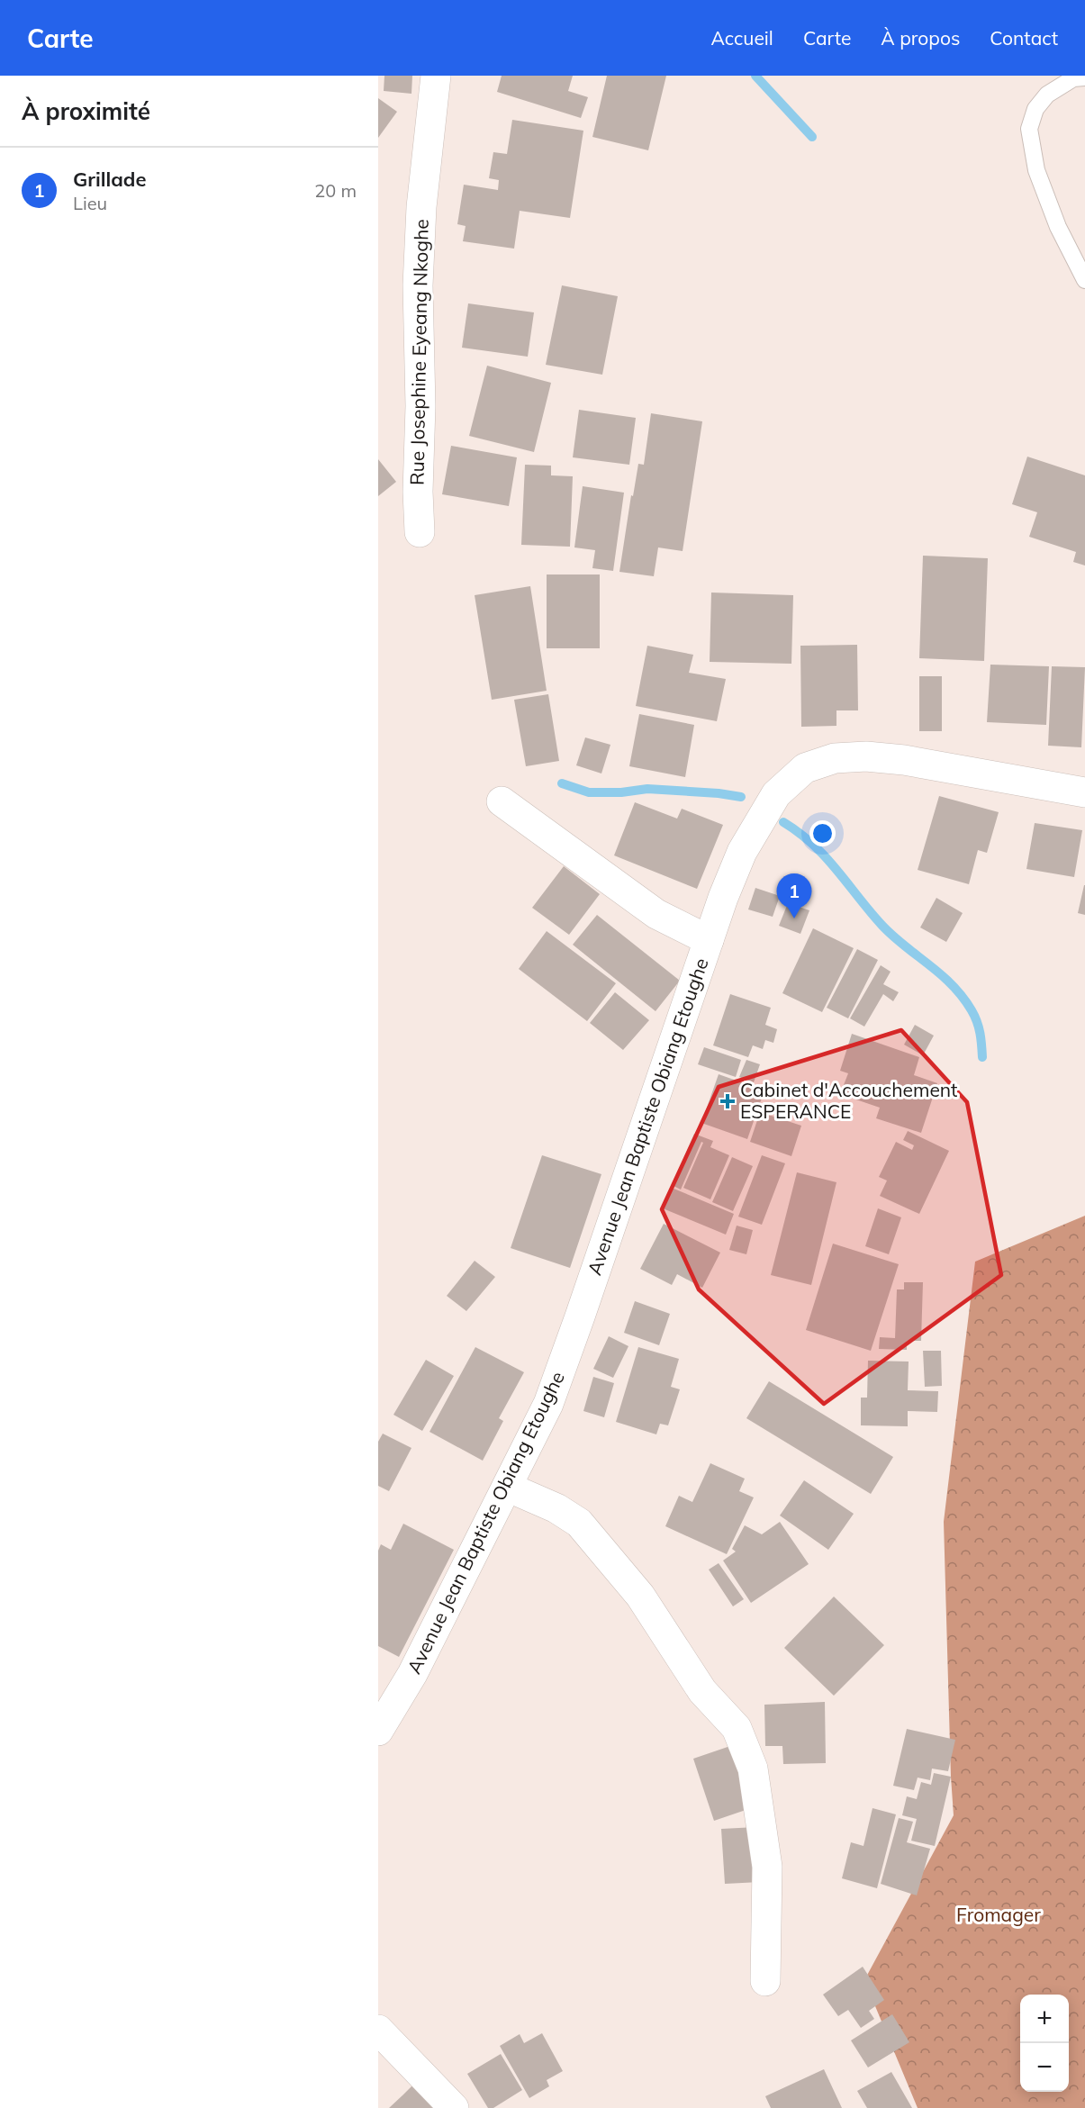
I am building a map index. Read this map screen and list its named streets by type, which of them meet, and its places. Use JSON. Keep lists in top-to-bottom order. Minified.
{"streets":{"street":["Rue Josephine Eyeang Nkoghe","Avenue Jean Baptiste Obiang Etoughe"]},"parks":["Fromager"],"places":{"health":["Cabinet d'Accouchement ESPERANCE"]},"page":{"header":"Carte","nav":["Accueil","Carte","À propos","Contact"],"heading":"À proximité","list":[{"mark":"1","name":"Grillade","note":"Lieu","value":"20 m"}],"pins":"1","map_buttons":["+","−"]}}
